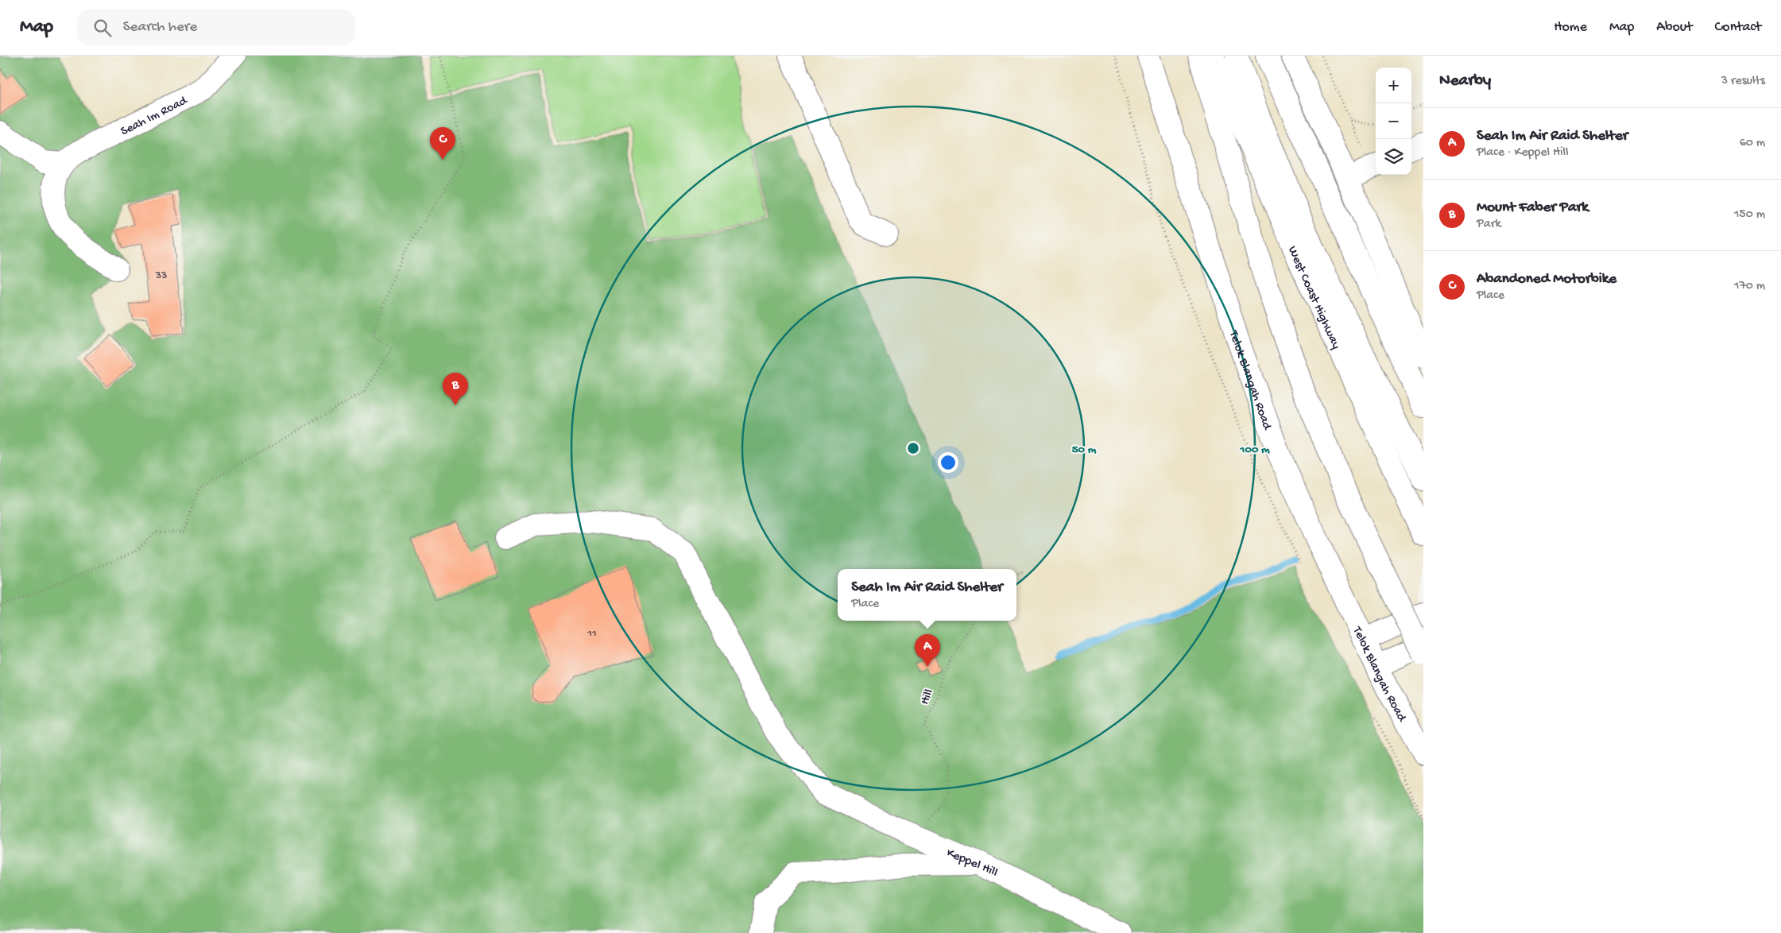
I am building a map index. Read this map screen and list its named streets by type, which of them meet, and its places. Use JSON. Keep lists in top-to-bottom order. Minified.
{"streets":{"main road":["Seah Im Road","West Coast Highway","Telok Blangah Road","Keppel Hill"],"path":["Hill"]},"crossings":[["Hill","Keppel Hill"]],"house_numbers":["33","11"],"page":{"header":"Map","search":"Search here","nav":["Home","Map","About","Contact"],"heading":["Nearby","3 results"],"map_buttons":["+","−"],"list":[{"mark":"A","name":"Seah Im Air Raid Shelter","note":"Place · Keppel Hill","value":"60 m"},{"mark":"B","name":"Mount Faber Park","note":"Park","value":"150 m"},{"mark":"C","name":"Abandoned Motorbike","note":"Place","value":"170 m"}],"pins":["C","B","A"],"popup":["Seah Im Air Raid Shelter","Place"]},"rings":["50 m","100 m"]}
